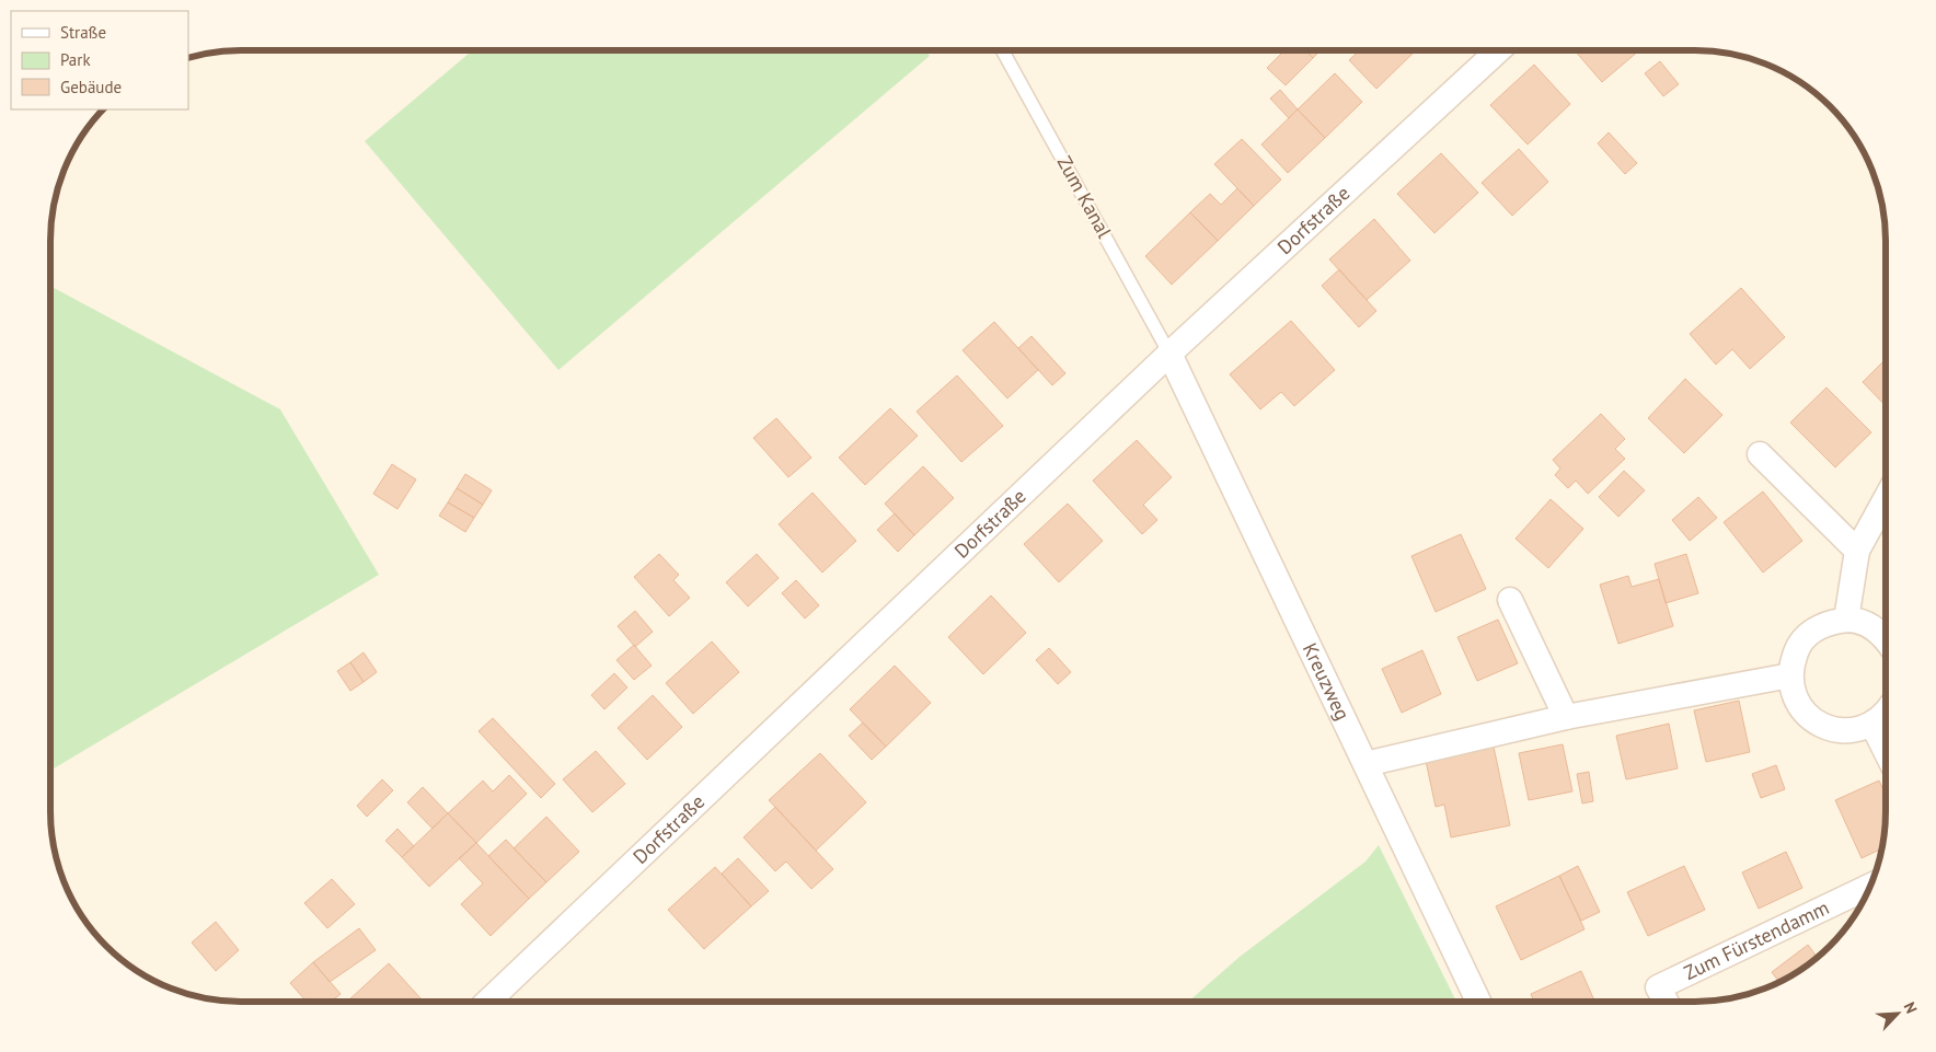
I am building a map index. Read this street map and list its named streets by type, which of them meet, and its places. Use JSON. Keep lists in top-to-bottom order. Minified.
{"streets":{"street":["Dorfstraße","Kreuzweg","Zum Fürstendamm"],"lane":["Zum Kanal"]},"crossings":[["Zum Kanal","Dorfstraße"],["Zum Kanal","Kreuzweg"],["Dorfstraße","Kreuzweg"]],"legend":["Straße","Park","Gebäude"],"north":"top right"}
